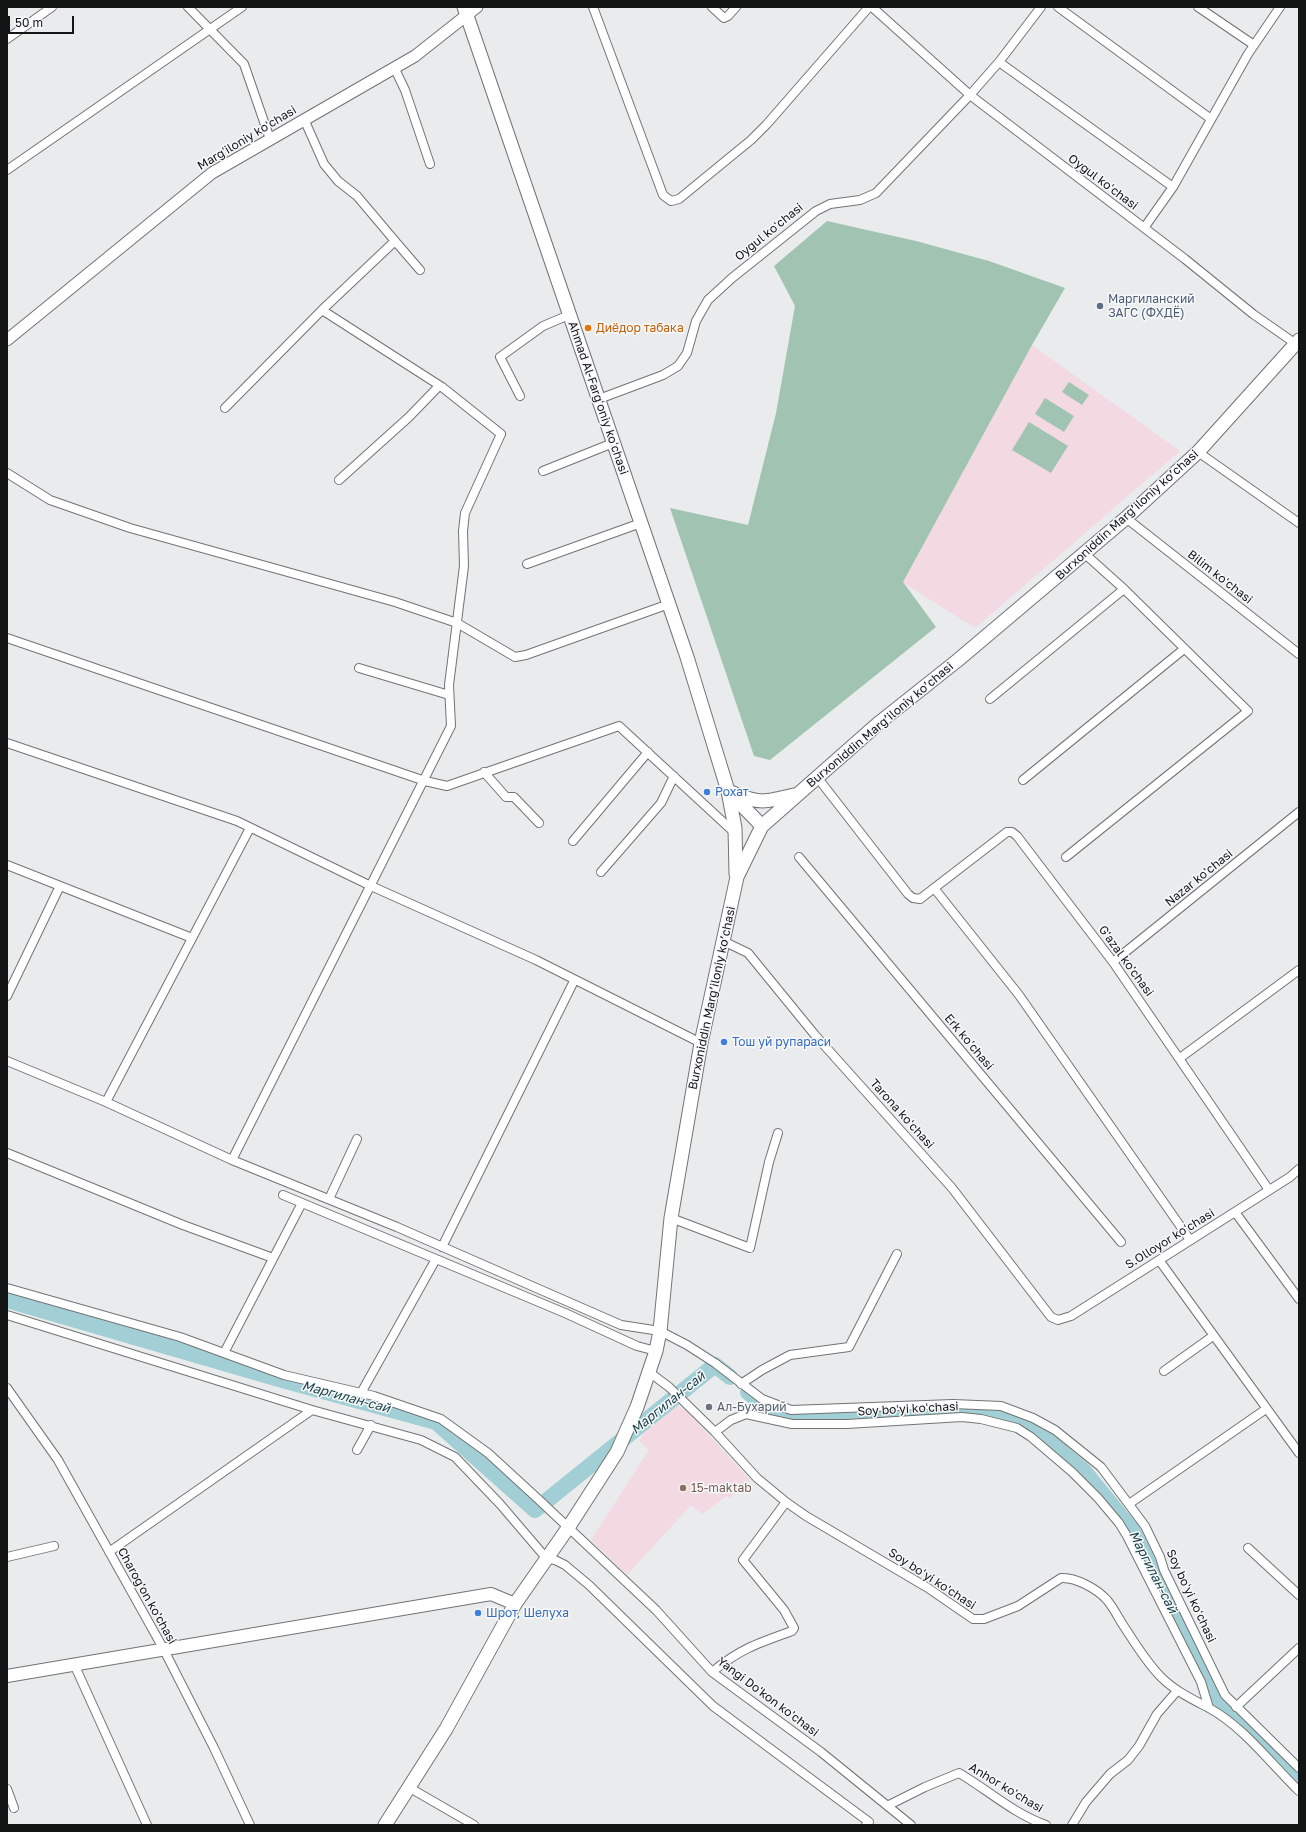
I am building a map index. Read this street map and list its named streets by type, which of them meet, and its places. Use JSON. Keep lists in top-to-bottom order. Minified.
{"streets":{"main road":["Ahmad Al-Fargʻoniy koʻchasi","Burxoniddin Marg’iloniy ko’chasi"],"street":["Margʻiloniy koʻchasi","Oygul koʻchasi","Bilim koʻchasi","Nazar ko'chasi","G'azal ko'chasi","Erk koʻchasi","Tarona koʻchasi","S.Olloyor koʻchasi","Soy boʻyi koʻchasi","Soy bo'yi ko'chasi","Charog'on ko'chasi","Yangi Do'kon ko'chasi","Anhor ko'chasi"]},"crossings":[["Margʻiloniy koʻchasi","Ahmad Al-Fargʻoniy koʻchasi"],["Oygul koʻchasi","Ahmad Al-Fargʻoniy koʻchasi"],["Oygul koʻchasi","Burxoniddin Marg’iloniy ko’chasi"],["Ahmad Al-Fargʻoniy koʻchasi","Burxoniddin Marg’iloniy ko’chasi"],["Burxoniddin Marg’iloniy ko’chasi","Bilim koʻchasi"],["Burxoniddin Marg’iloniy ko’chasi","G'azal ko'chasi"],["Burxoniddin Marg’iloniy ko’chasi","Tarona koʻchasi"],["Burxoniddin Marg’iloniy ko’chasi","Soy boʻyi koʻchasi"],["Burxoniddin Marg’iloniy ko’chasi","Yangi Do'kon ko'chasi"],["Nazar ko'chasi","G'azal ko'chasi"],["G'azal ko'chasi","S.Olloyor koʻchasi"],["Tarona koʻchasi","S.Olloyor koʻchasi"],["Soy boʻyi koʻchasi","Soy bo'yi ko'chasi"],["Yangi Do'kon ko'chasi","Anhor ko'chasi"]],"water":["Маргилан-сай"],"places":["Маргиланский ЗАГС (ФХДЁ)","Диёдор табака","Рохат","Тош уй рупараси","Ал-Бухарий","15-maktab","Шрот, Шелуха"],"scale_bar":"50 m"}
